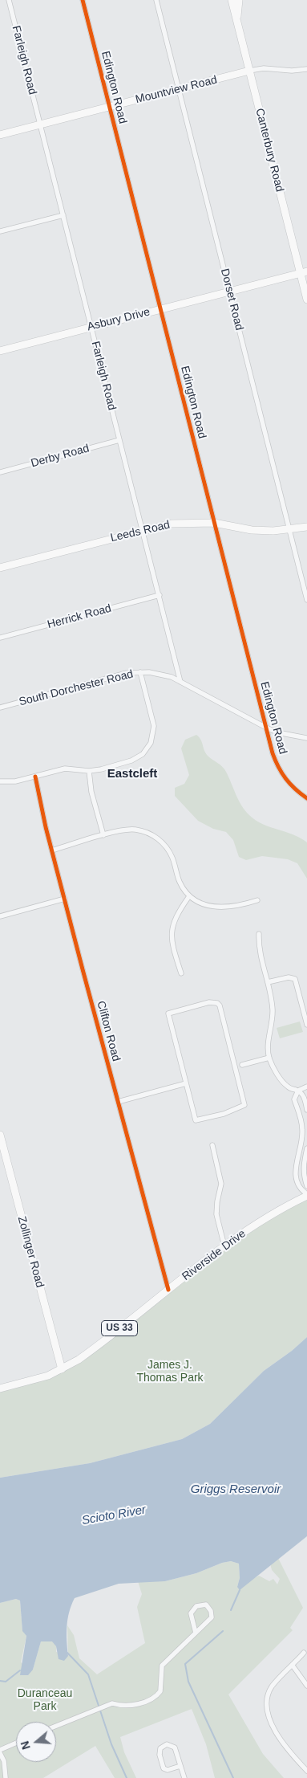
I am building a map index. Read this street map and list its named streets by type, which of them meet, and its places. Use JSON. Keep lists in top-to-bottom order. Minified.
{"streets":{"street":["Farleigh Road","Edington Road","Mountview Road","Canterbury Road","Dorset Road","Asbury Drive","Derby Road","Leeds Road","Herrick Road","South Dorchester Road","Clifton Road","Zollinger Road","Riverside Drive","US 33"]},"crossings":[["Farleigh Road","Mountview Road"],["Farleigh Road","Asbury Drive"],["Farleigh Road","Derby Road"],["Farleigh Road","Leeds Road"],["Farleigh Road","Herrick Road"],["Farleigh Road","South Dorchester Road"],["Edington Road","Mountview Road"],["Edington Road","Asbury Drive"],["Edington Road","Leeds Road"],["Edington Road","South Dorchester Road"],["Mountview Road","Canterbury Road"],["Mountview Road","Dorset Road"],["Canterbury Road","Asbury Drive"],["Dorset Road","Asbury Drive"],["Dorset Road","Leeds Road"],["Clifton Road","Riverside Drive"],["Zollinger Road","Riverside Drive"]],"districts":["Eastcleft"],"water":["Griggs Reservoir","Scioto River"],"parks":["James J. Thomas Park","Duranceau Park"],"north":"left"}
